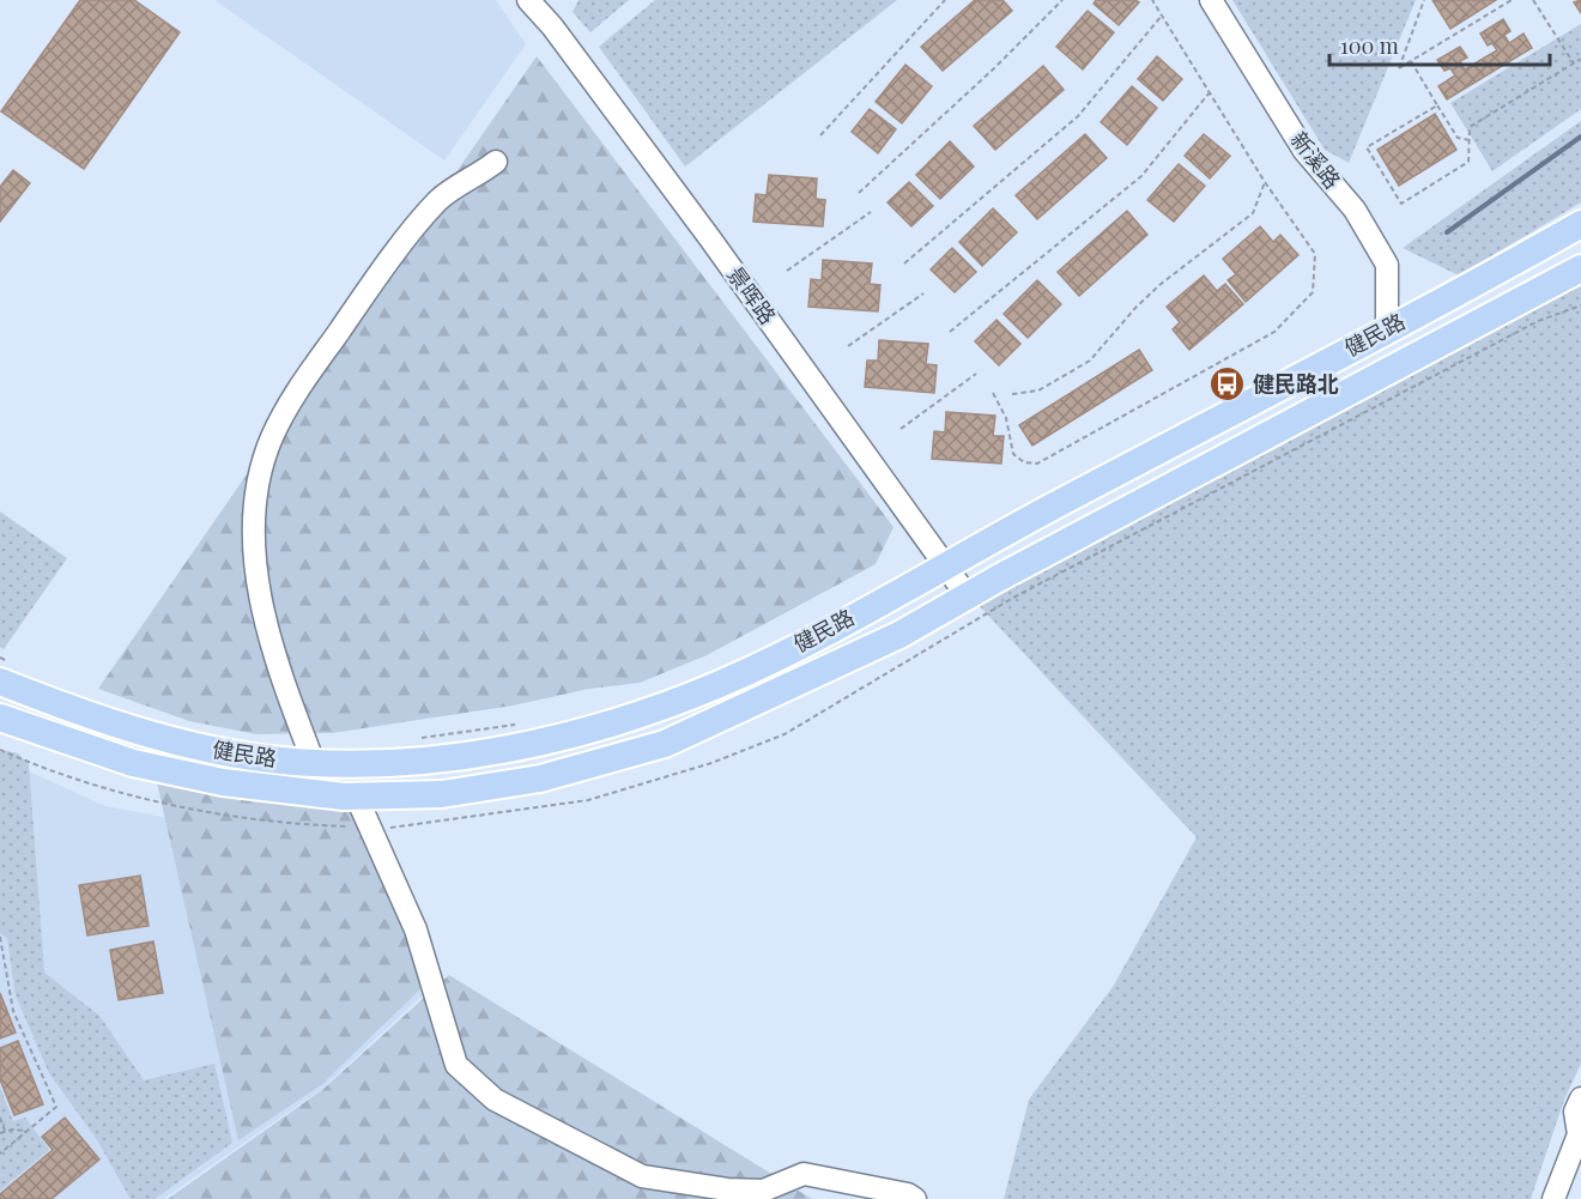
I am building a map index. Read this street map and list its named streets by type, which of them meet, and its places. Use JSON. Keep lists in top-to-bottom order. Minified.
{"streets":{"main road":["健民路"],"street":["新溪路","景晖路"]},"crossings":[["新溪路","健民路"],["景晖路","健民路"]],"places":{"bus stop":["健民路北"]},"scale_bar":"100 m"}
